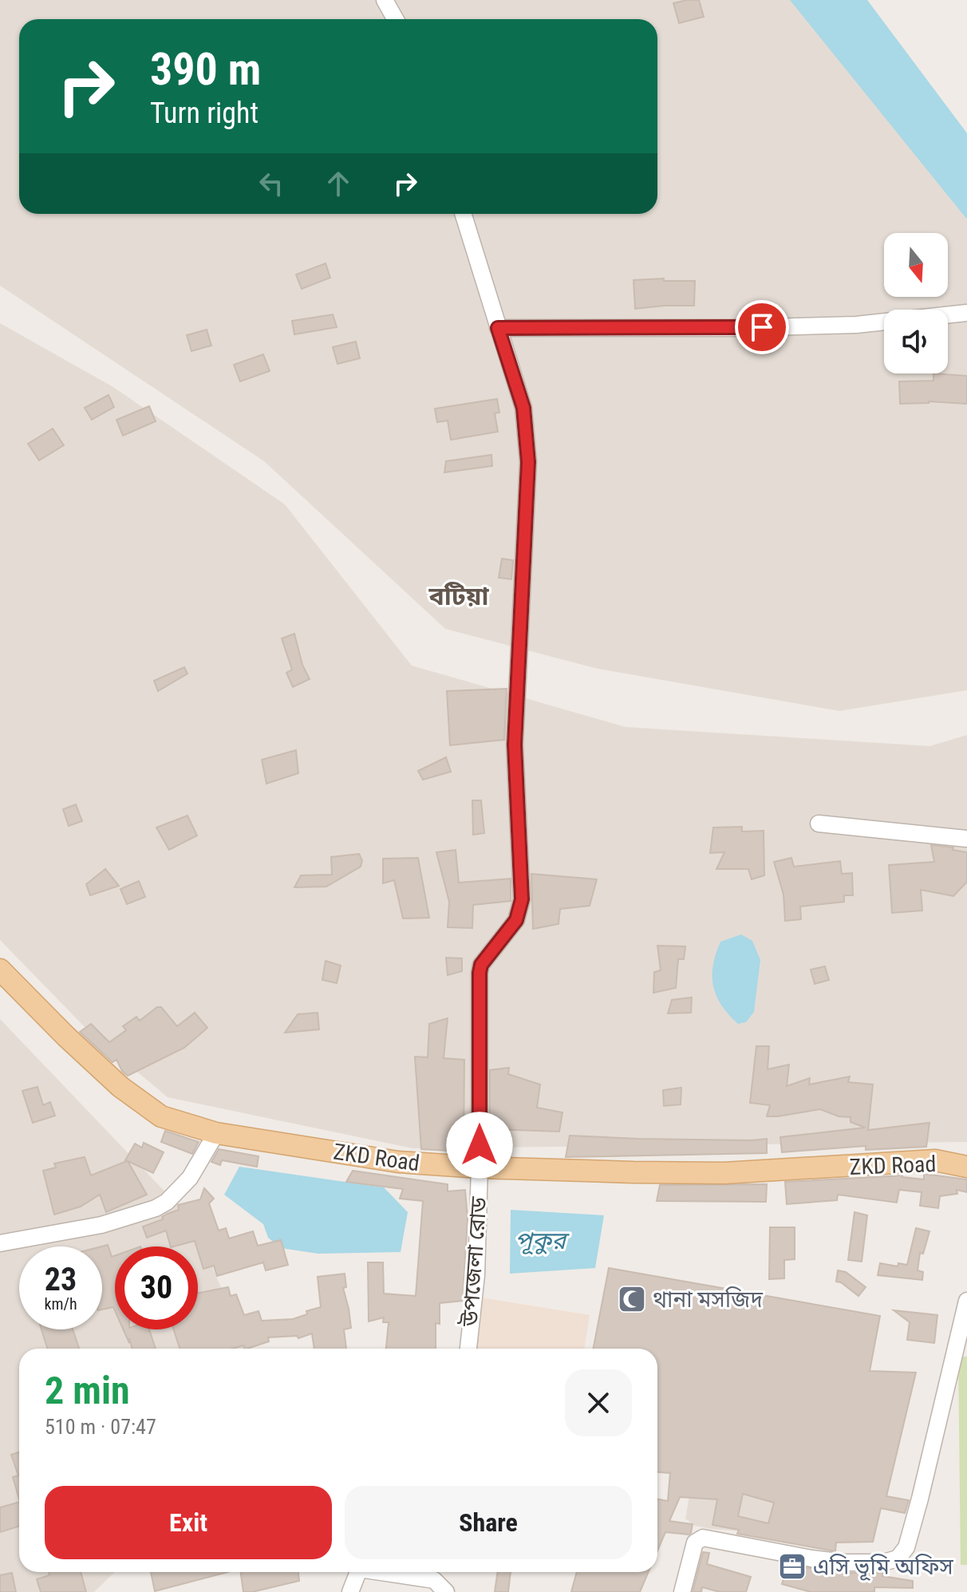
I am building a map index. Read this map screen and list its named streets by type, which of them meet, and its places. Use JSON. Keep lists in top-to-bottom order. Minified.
{"streets":{"main road":["ZKD Road"],"street":["উপজেলা রোড"]},"crossings":[["ZKD Road","উপজেলা রোড"]],"districts":["বটিয়া"],"water":["পূকুর"],"places":{"mosque":["থানা মসজিদ"],"office":["এসি ভূমি অফিস"]},"north":"bottom","page":{"turn":["390 m","Turn right"],"speed":"23 km/h","limit":"30","heading":["2 min","510 m · 07:47"],"buttons":["Exit","Share"]}}
